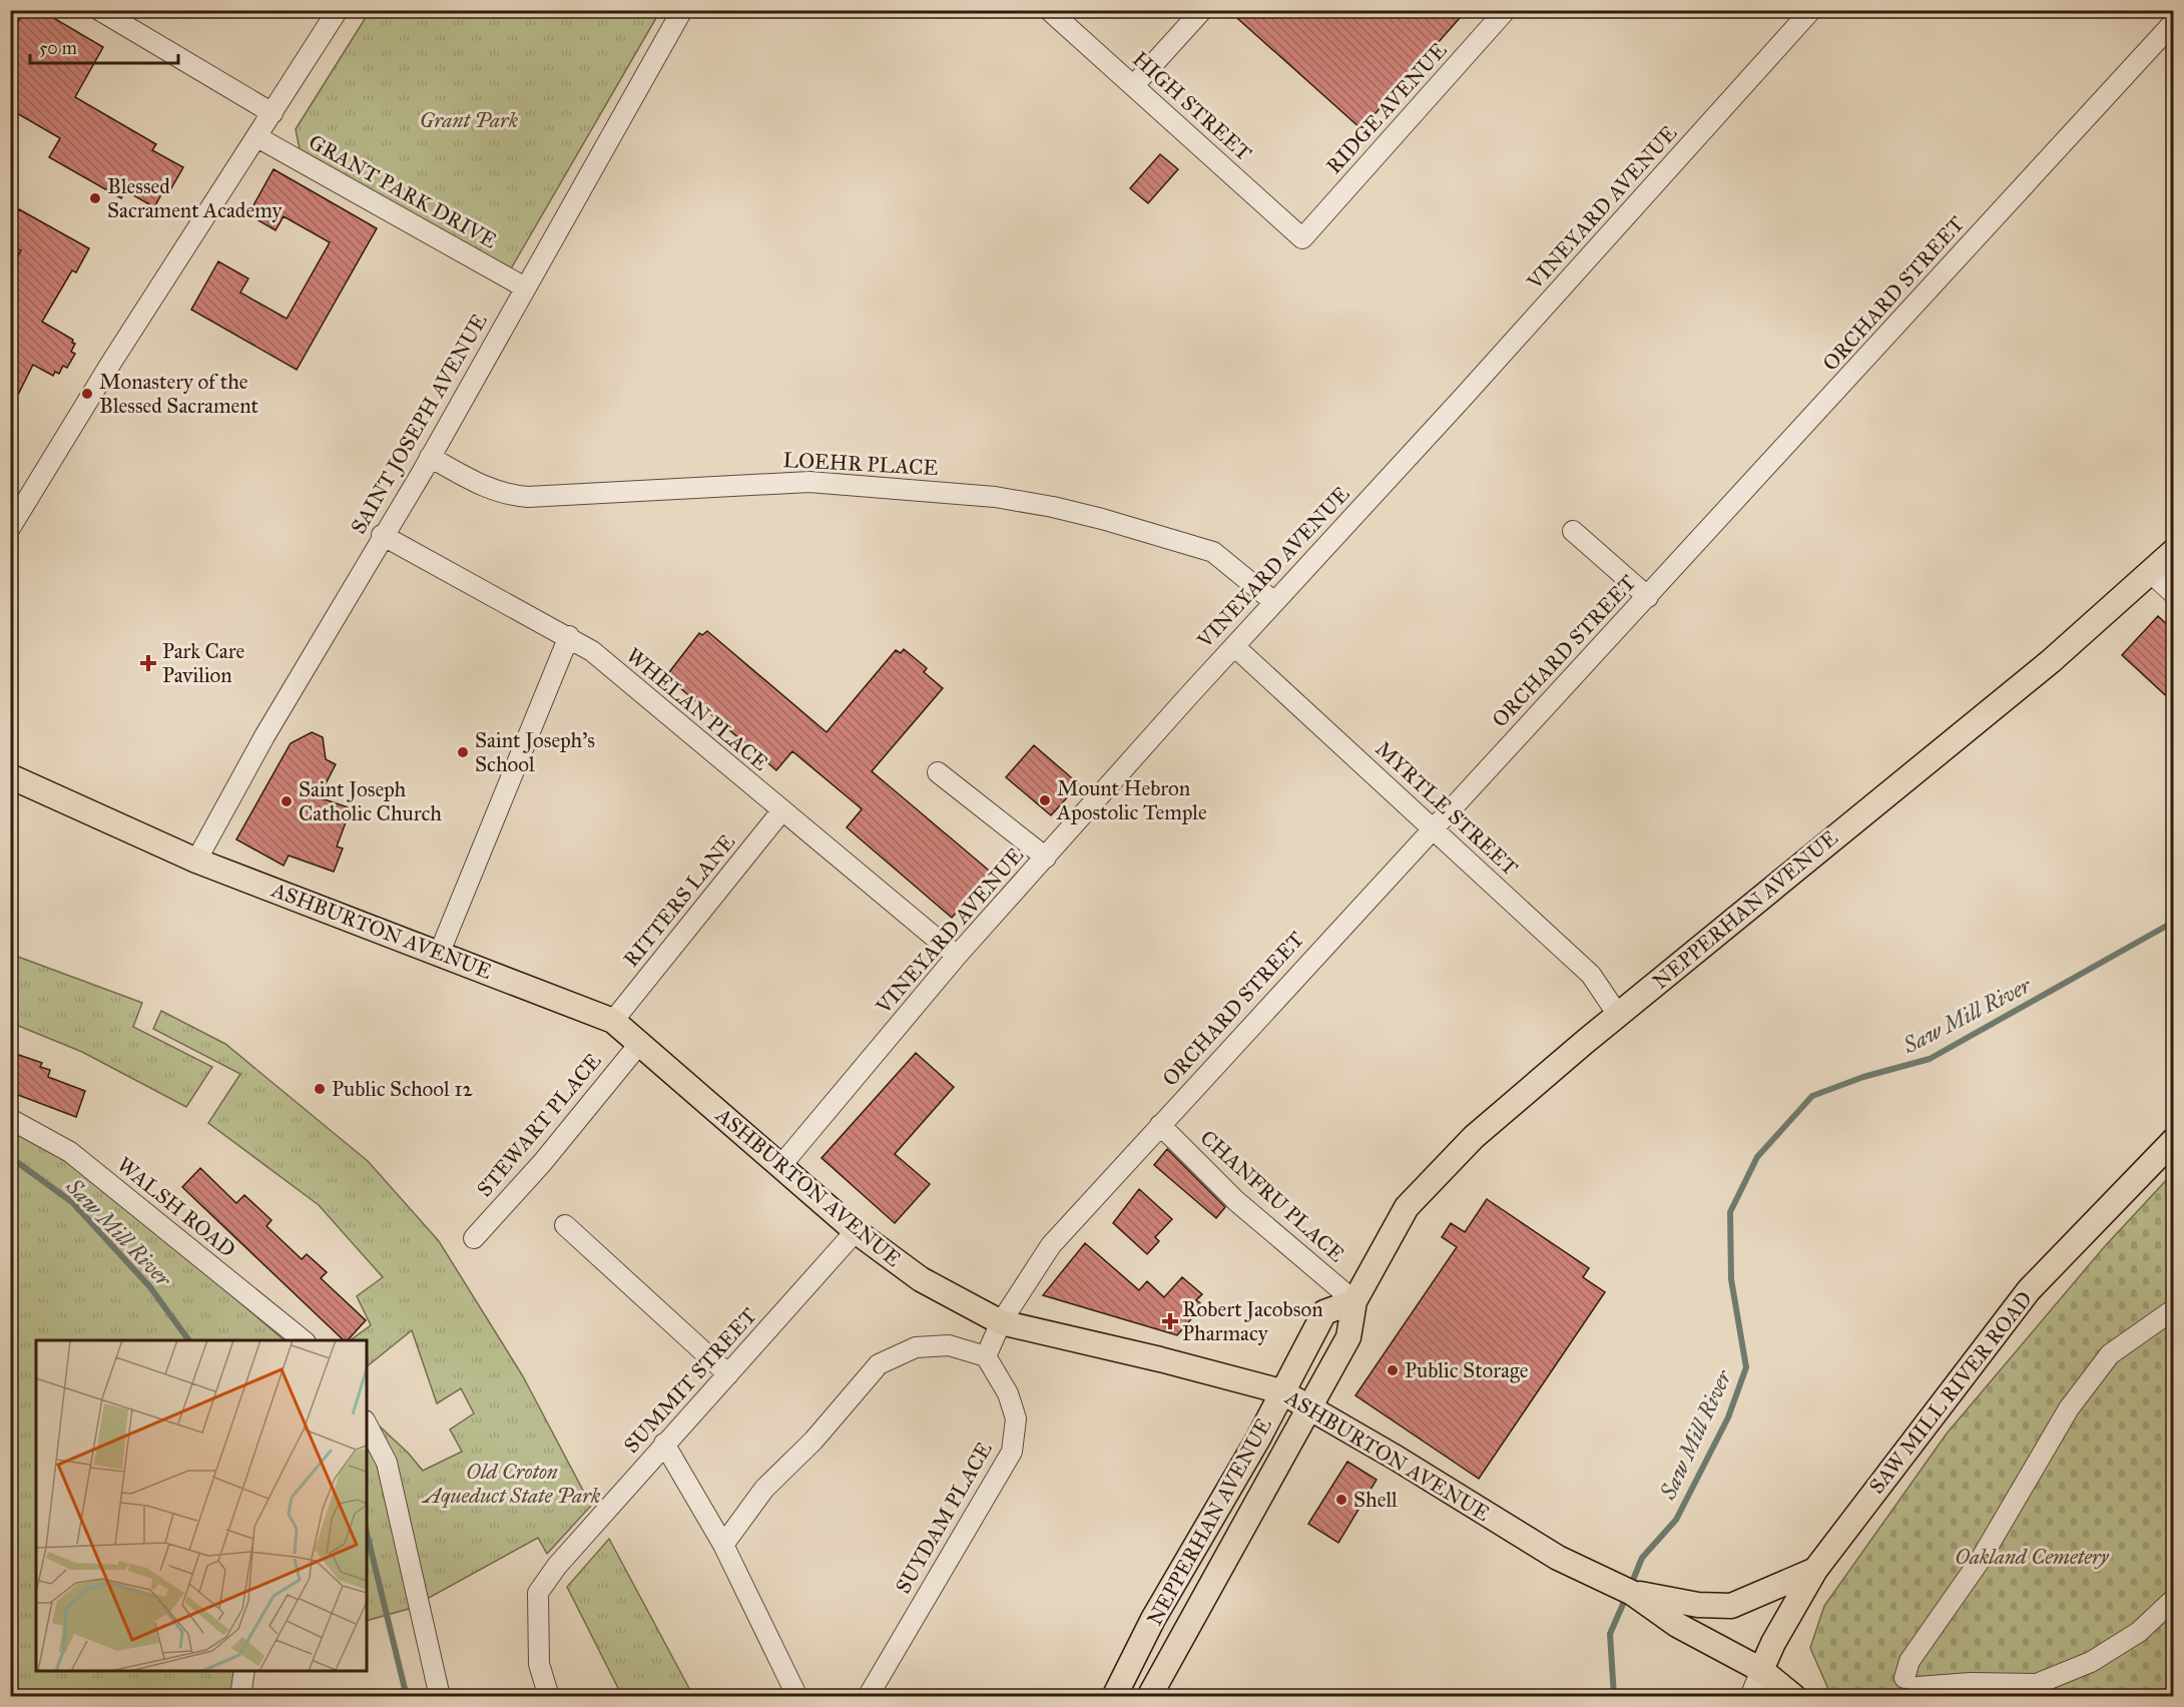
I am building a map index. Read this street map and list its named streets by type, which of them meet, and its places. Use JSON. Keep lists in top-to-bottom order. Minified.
{"streets":{"main road":["NEPPERHAN AVENUE","ASHBURTON AVENUE","SAW MILL RIVER ROAD"],"street":["HIGH STREET","RIDGE AVENUE","GRANT PARK DRIVE","VINEYARD AVENUE","ORCHARD STREET","SAINT JOSEPH AVENUE","LOEHR PLACE","WHELAN PLACE","MYRTLE STREET","RITTERS LANE","STEWART PLACE","CHANFRU PLACE","WALSH ROAD","SUMMIT STREET","SUYDAM PLACE"]},"crossings":[["HIGH STREET","RIDGE AVENUE"],["GRANT PARK DRIVE","SAINT JOSEPH AVENUE"],["VINEYARD AVENUE","LOEHR PLACE"],["VINEYARD AVENUE","WHELAN PLACE"],["VINEYARD AVENUE","MYRTLE STREET"],["VINEYARD AVENUE","ASHBURTON AVENUE"],["ORCHARD STREET","MYRTLE STREET"],["ORCHARD STREET","ASHBURTON AVENUE"],["ORCHARD STREET","CHANFRU PLACE"],["ORCHARD STREET","SUYDAM PLACE"],["SAINT JOSEPH AVENUE","LOEHR PLACE"],["SAINT JOSEPH AVENUE","WHELAN PLACE"],["SAINT JOSEPH AVENUE","ASHBURTON AVENUE"],["WHELAN PLACE","RITTERS LANE"],["MYRTLE STREET","NEPPERHAN AVENUE"],["RITTERS LANE","ASHBURTON AVENUE"],["NEPPERHAN AVENUE","ASHBURTON AVENUE"],["NEPPERHAN AVENUE","CHANFRU PLACE"],["ASHBURTON AVENUE","STEWART PLACE"],["ASHBURTON AVENUE","SUMMIT STREET"],["ASHBURTON AVENUE","SAW MILL RIVER ROAD"]],"water":["Saw Mill River"],"parks":["Grant Park","Old Croton Aqueduct State Park","Oakland Cemetery"],"places":{"other":["Blessed Sacrament Academy","Monastery of the Blessed Sacrament","Saint Joseph's School","Mount Hebron Apostolic Temple","Saint Joseph Catholic Church","Public School 12","Public Storage","Shell"],"health":["Park Care Pavilion","Robert Jacobson Pharmacy"]},"scale_bar":"50 m"}
